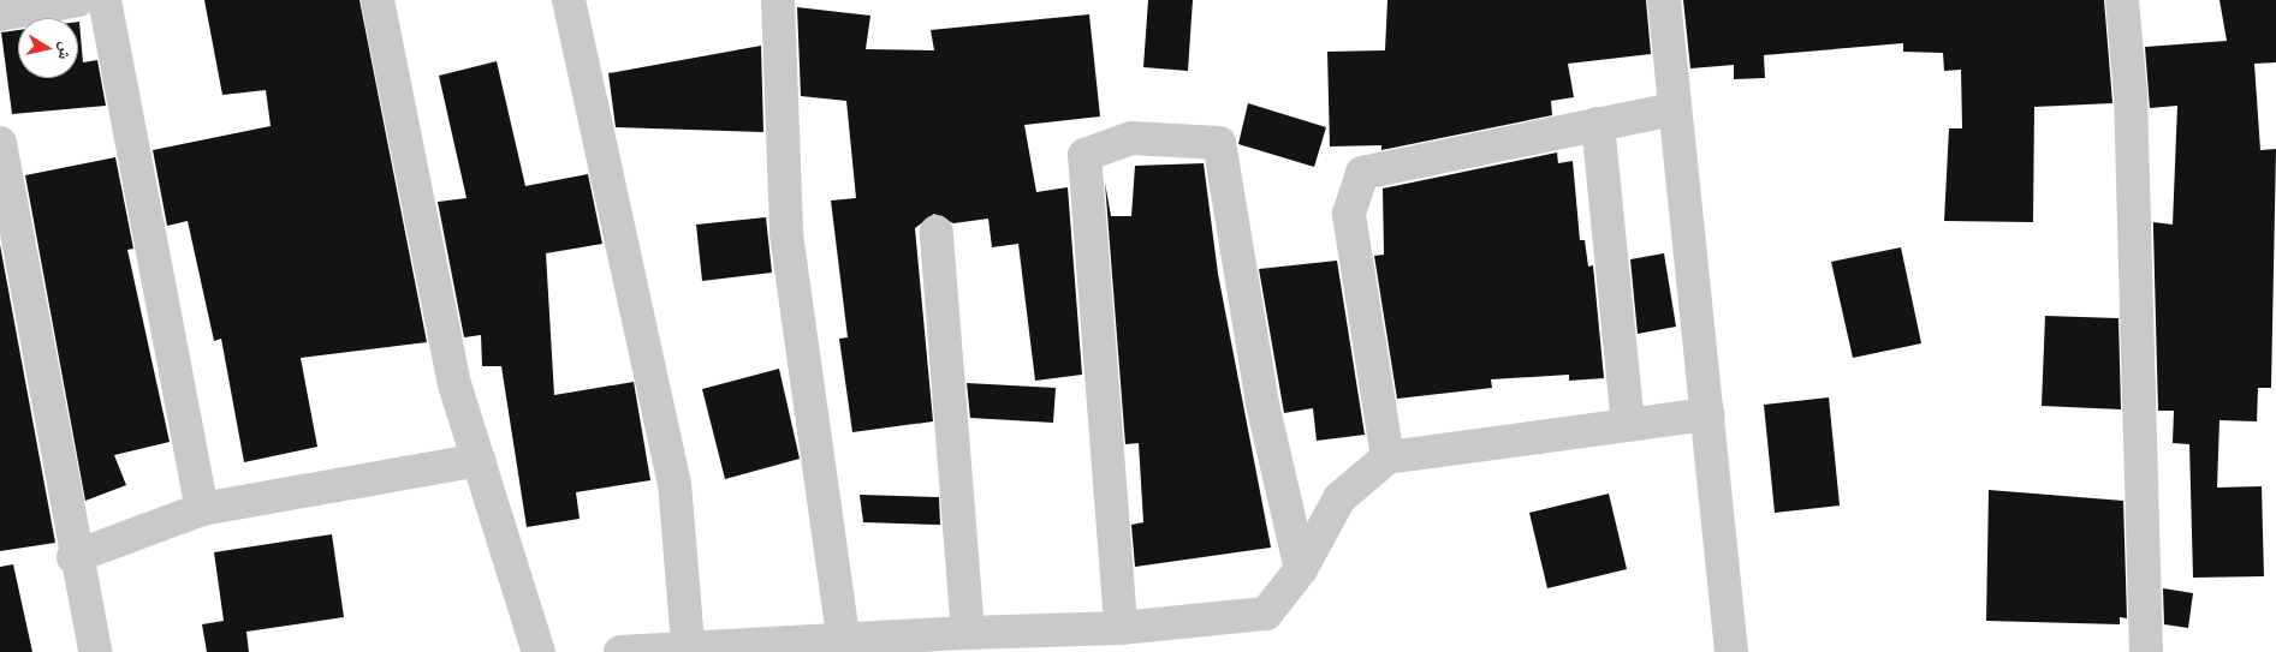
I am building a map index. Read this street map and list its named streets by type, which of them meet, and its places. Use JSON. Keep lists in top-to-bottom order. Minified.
{"north":"right"}
